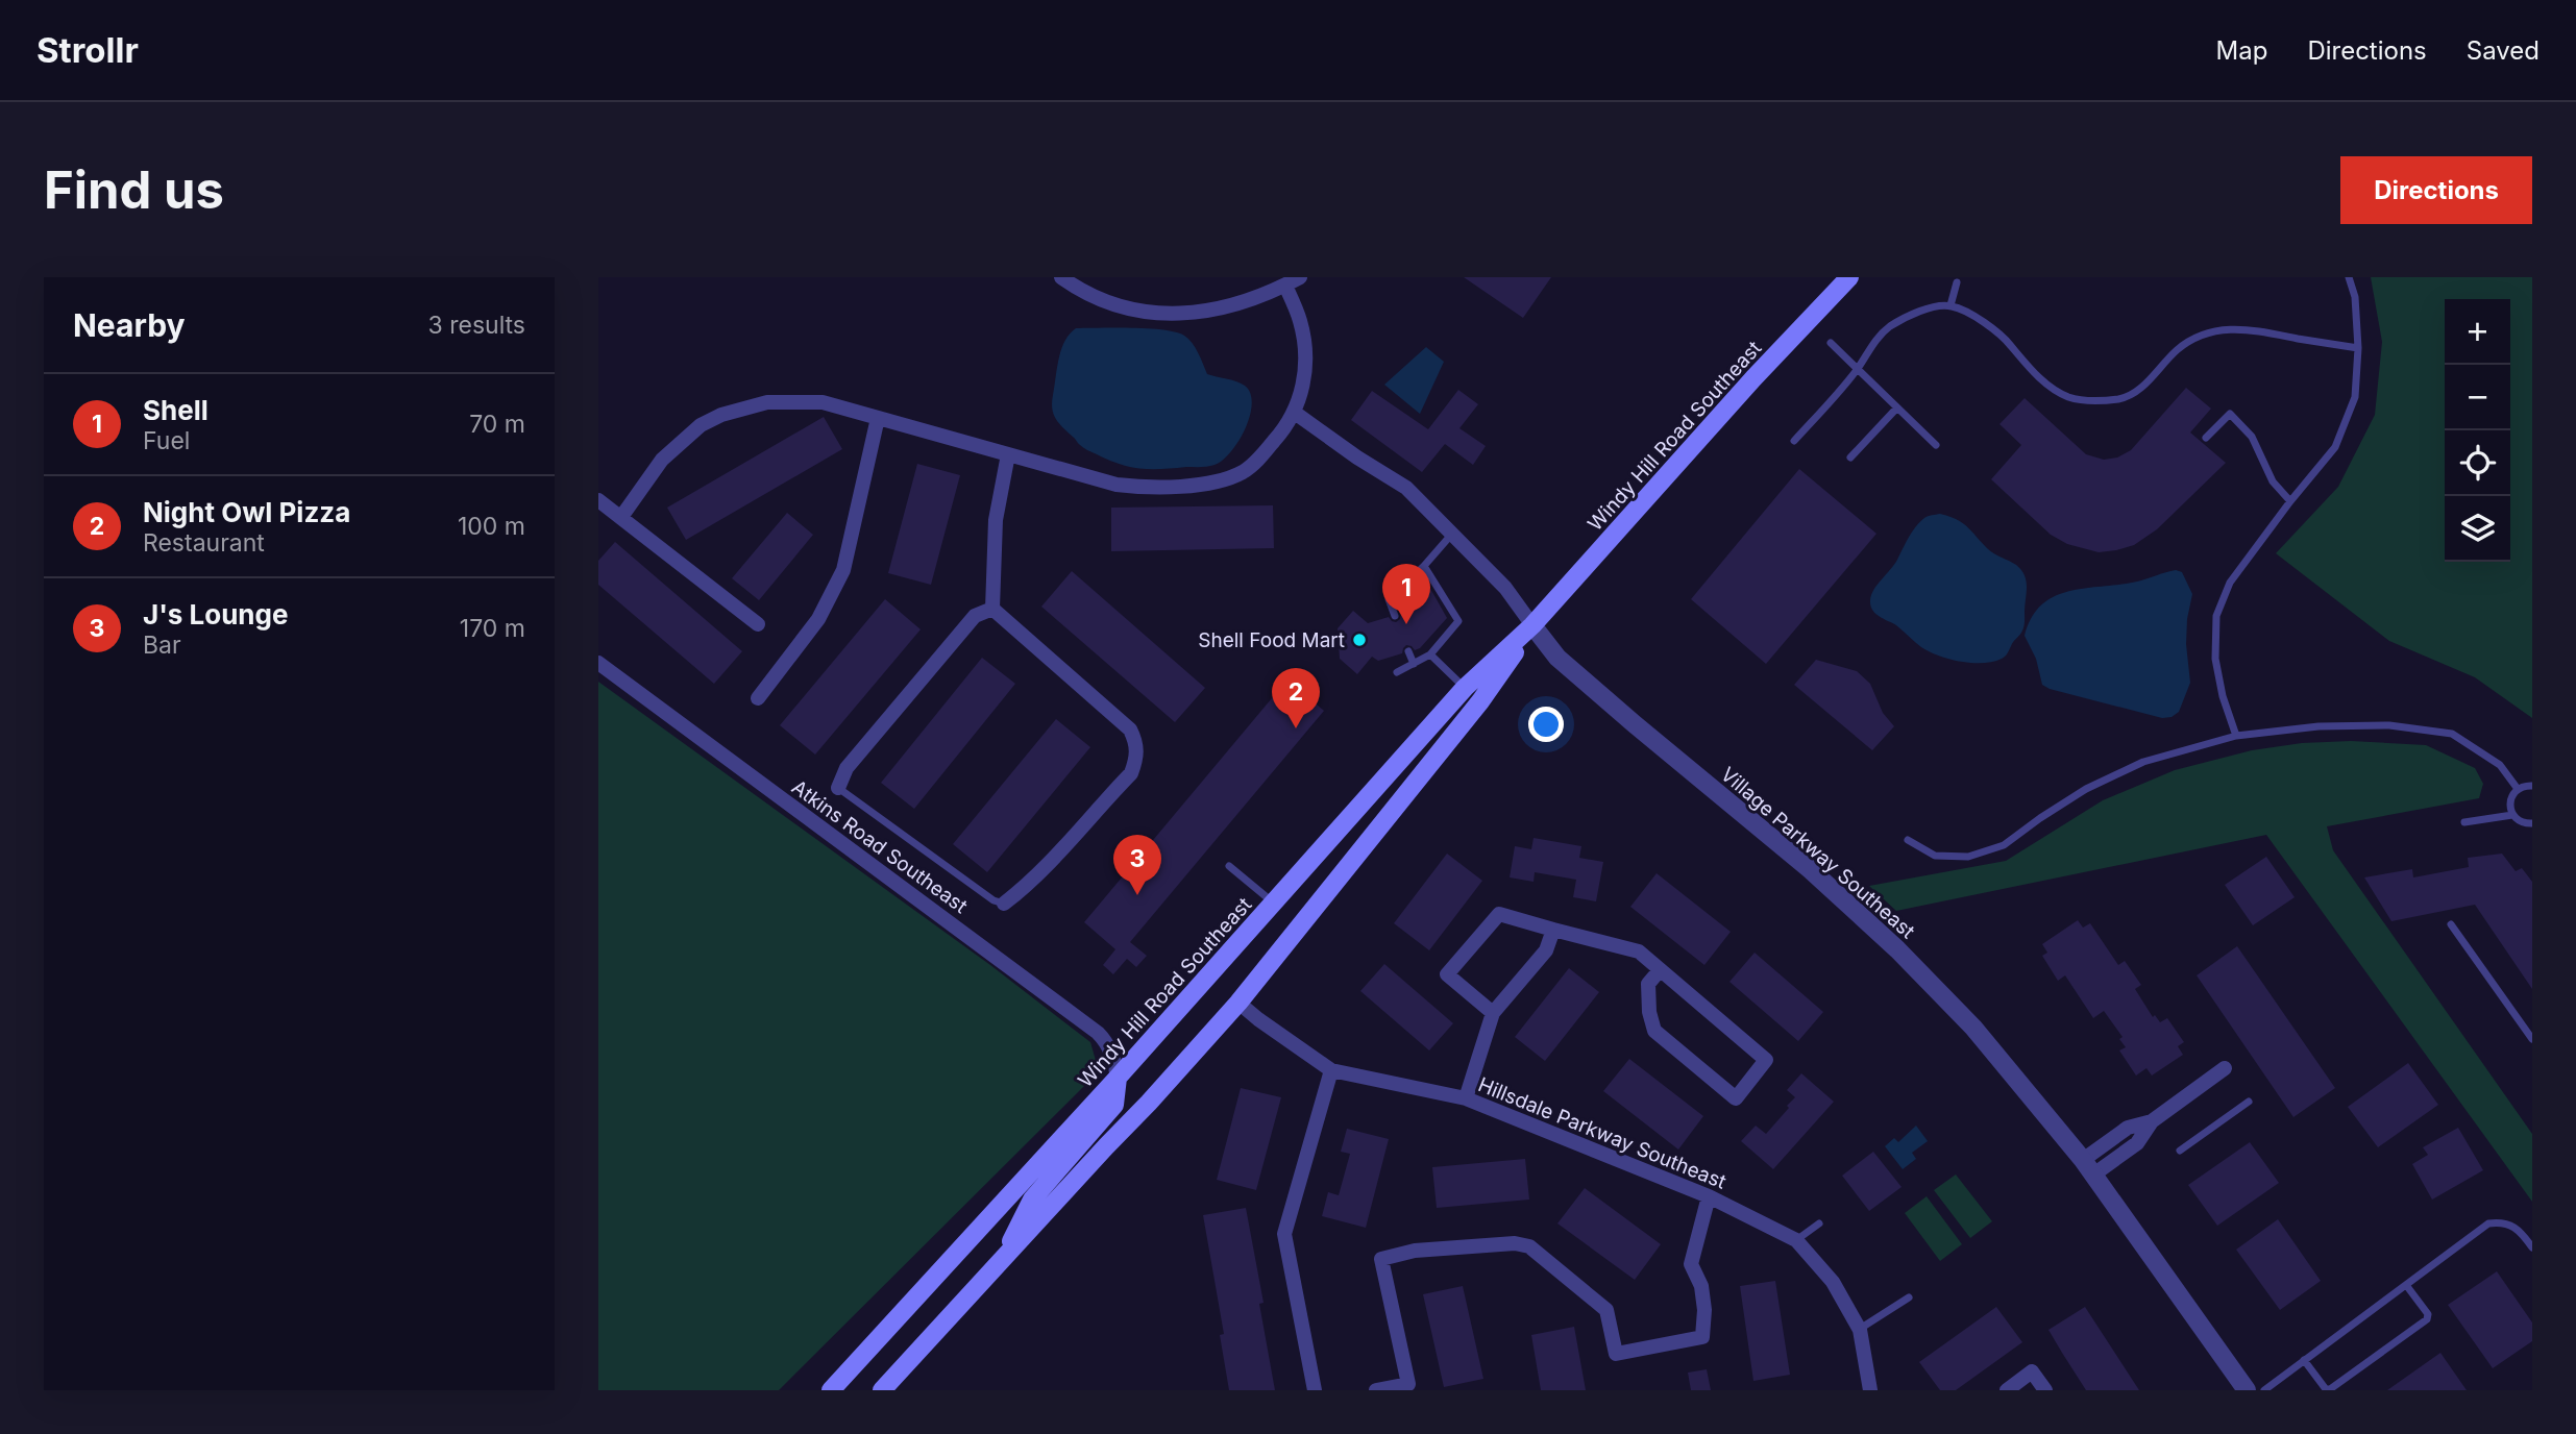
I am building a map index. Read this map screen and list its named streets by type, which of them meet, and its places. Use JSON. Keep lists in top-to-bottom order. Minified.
{"streets":{"main road":["Windy Hill Road Southeast"],"street":["Atkins Road Southeast","Village Parkway Southeast","Hillsdale Parkway Southeast"]},"crossings":[["Windy Hill Road Southeast","Atkins Road Southeast"],["Windy Hill Road Southeast","Village Parkway Southeast"],["Windy Hill Road Southeast","Hillsdale Parkway Southeast"]],"places":["Shell Food Mart"],"page":{"header":"Strollr","nav":["Map","Directions","Saved"],"buttons":"Directions","title":"Find us","heading":["Nearby","3 results"],"map_buttons":["+","−"],"list":[{"mark":"1","name":"Shell","note":"Fuel","value":"70 m"},{"mark":"2","name":"Night Owl Pizza","note":"Restaurant","value":"100 m"},{"mark":"3","name":"J's Lounge","note":"Bar","value":"170 m"}],"pins":["1","2","3"]}}
